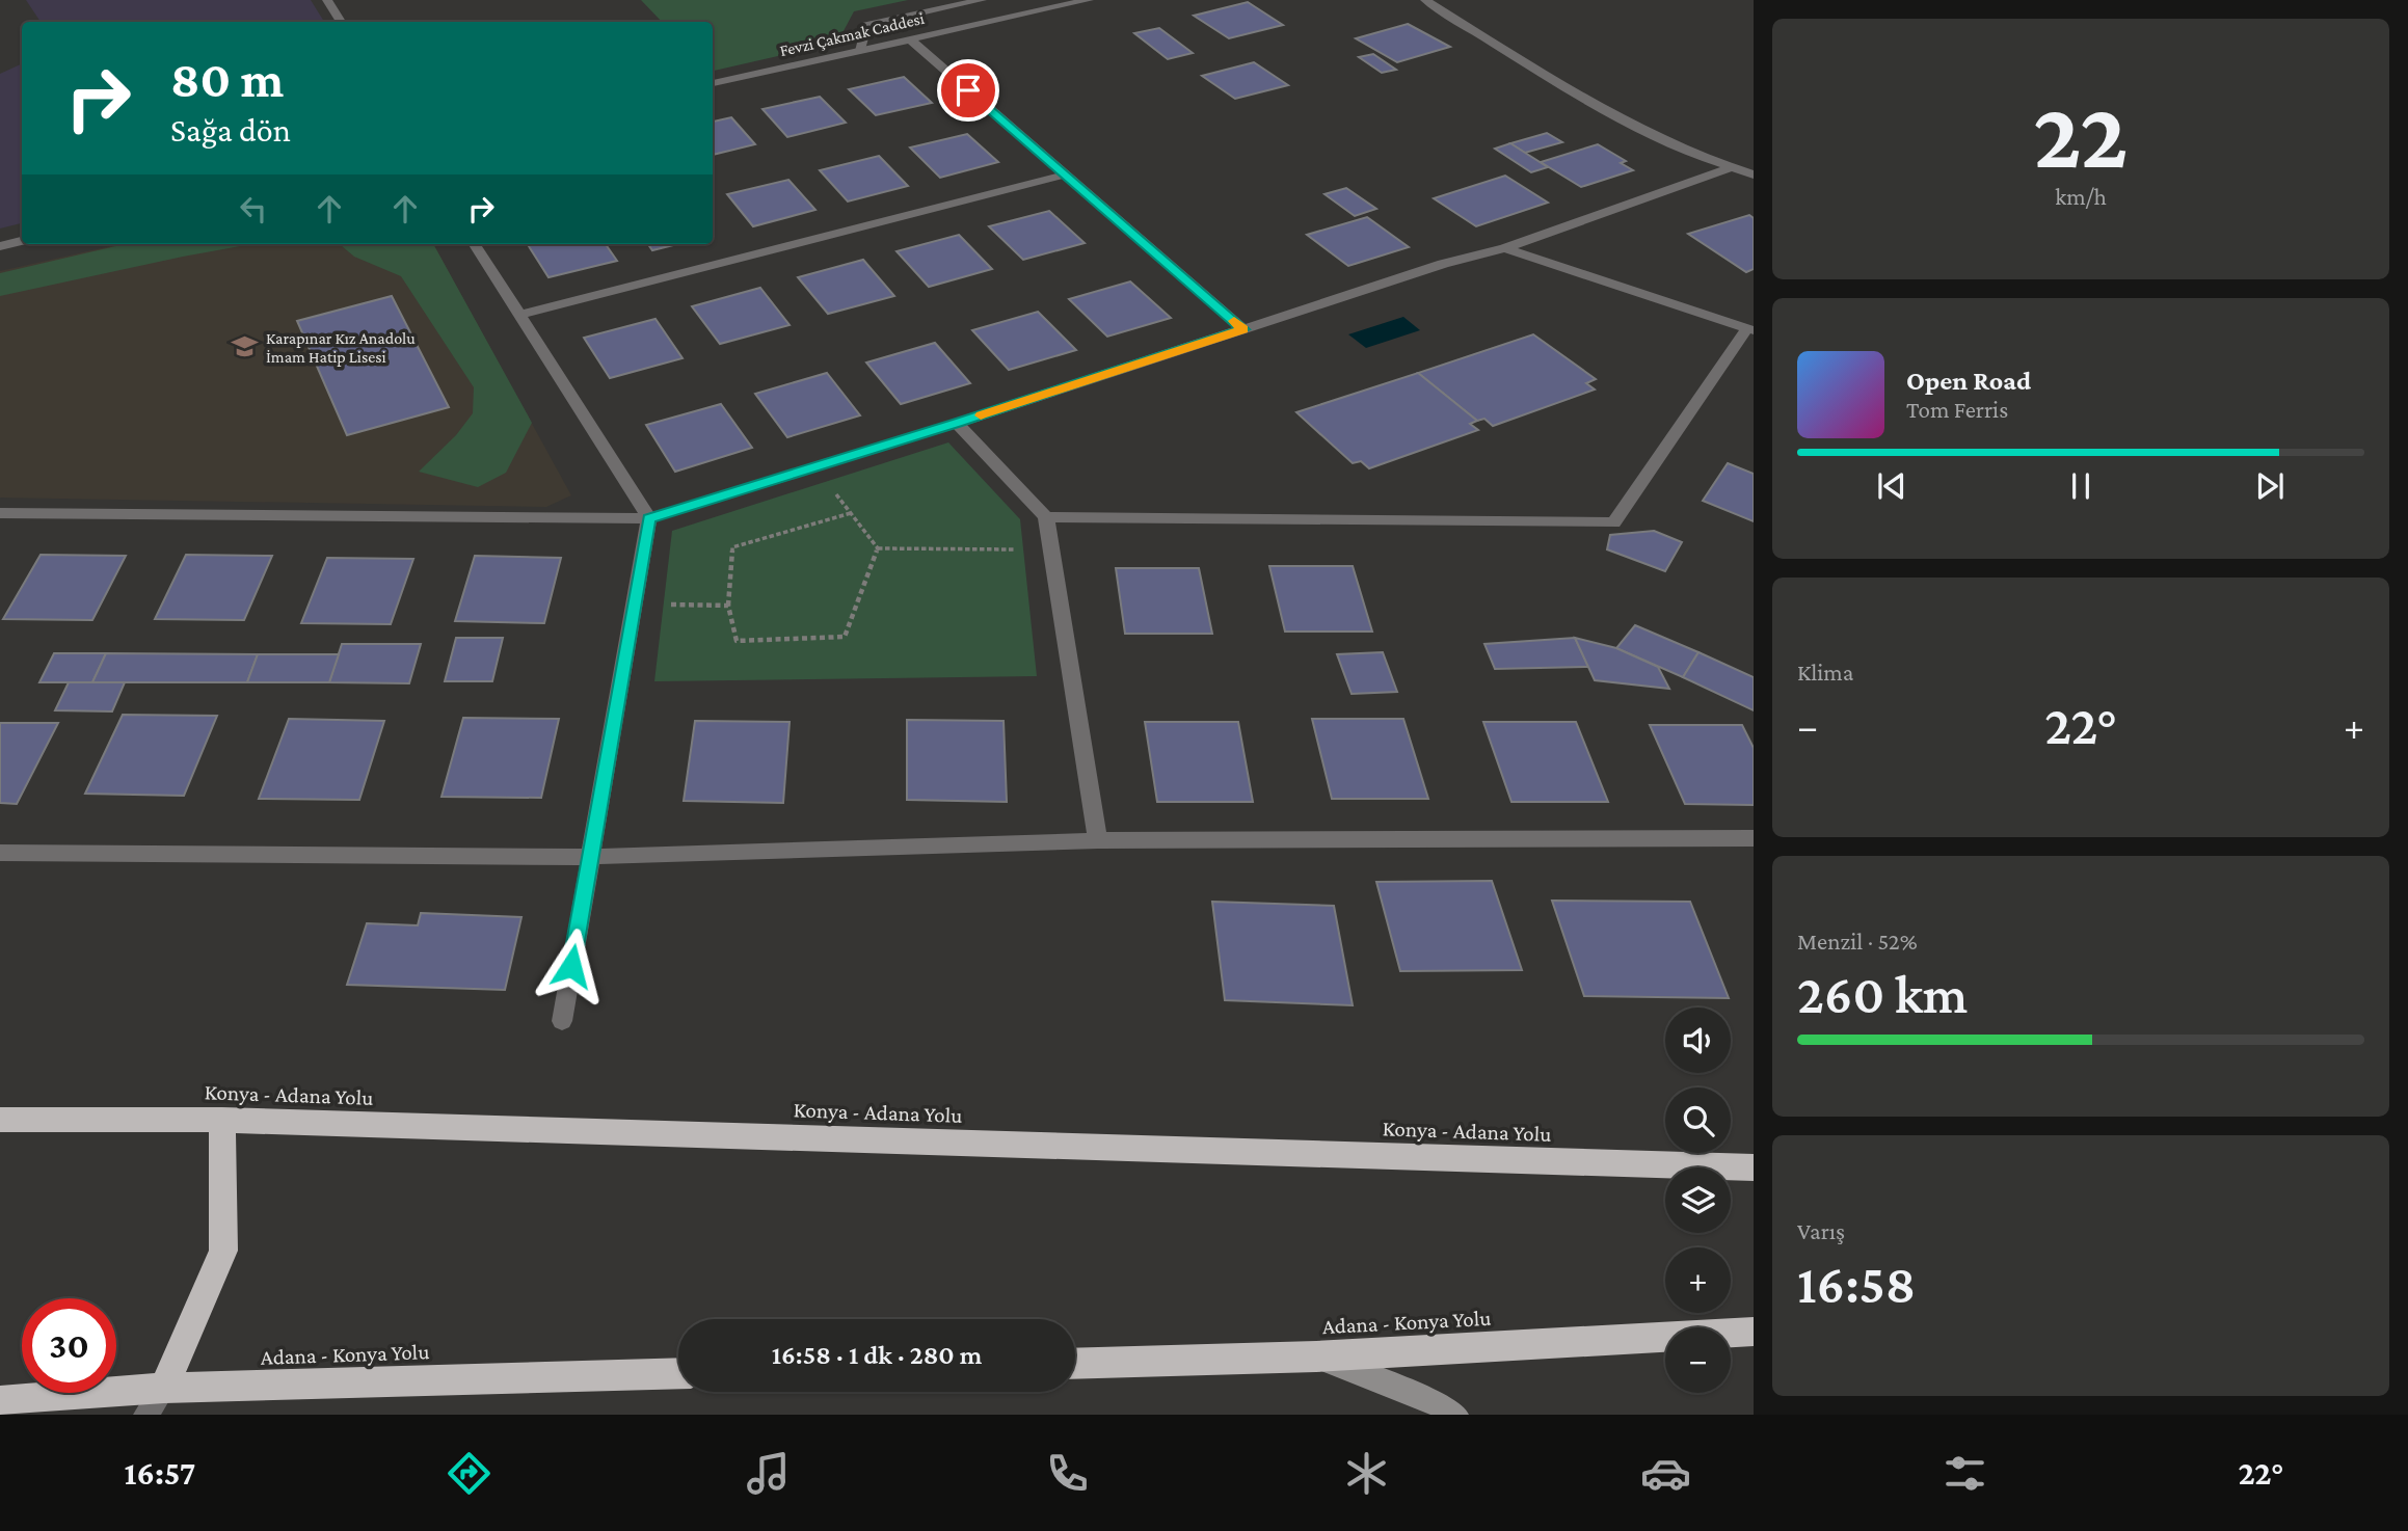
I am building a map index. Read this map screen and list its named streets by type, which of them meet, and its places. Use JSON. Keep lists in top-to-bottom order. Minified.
{"streets":{"highway":["Konya - Adana Yolu","Adana - Konya Yolu"],"street":["Fevzi Çakmak Caddesi"]},"places":{"school or university":["Karapınar Kız Anadolu İmam Hatip Lisesi"]},"page":{"tile":[["22","km/h"],"Klima",["Menzil · 52%","260 km"],["Varış","16:58"]],"turn":["80 m","Sağa dön"],"song":["Open Road","Tom Ferris"],"heat":["−","22°","+"],"map_buttons":["+","−"],"limit":"30","trip":"16:58 · 1 dk · 280 m","tabs":["16:57","22°"]}}
